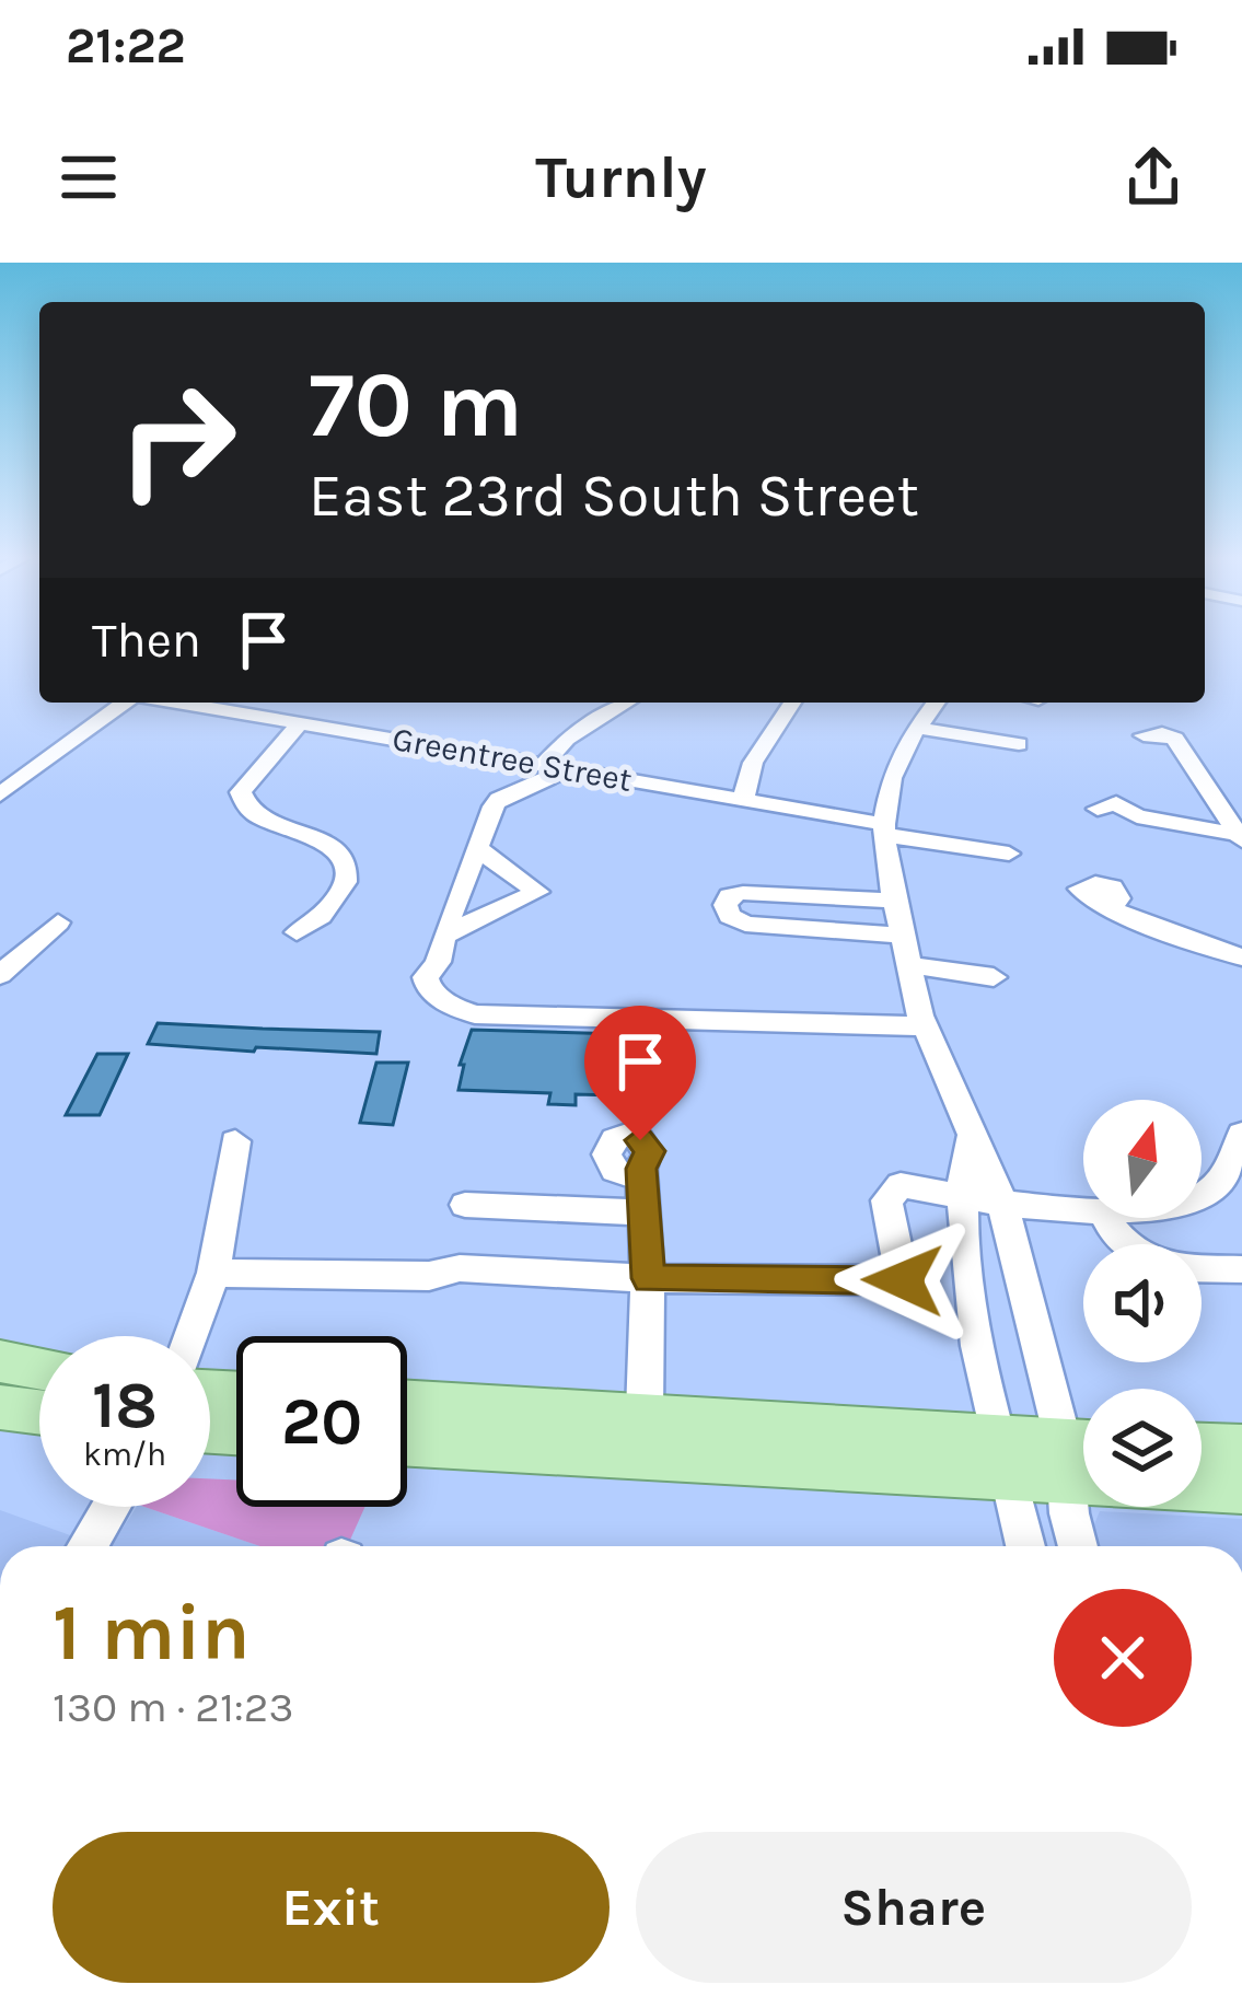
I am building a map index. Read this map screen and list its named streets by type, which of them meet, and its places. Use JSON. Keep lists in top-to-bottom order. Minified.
{"streets":{"street":["Greentree Street"]},"north":"top","page":{"status":"21:22","header":"Turnly","turn":["70 m","East 23rd South Street"],"then":"Then","speed":"18 km/h","limit":"20","heading":["1 min","130 m · 21:23"],"buttons":["Exit","Share"]}}
